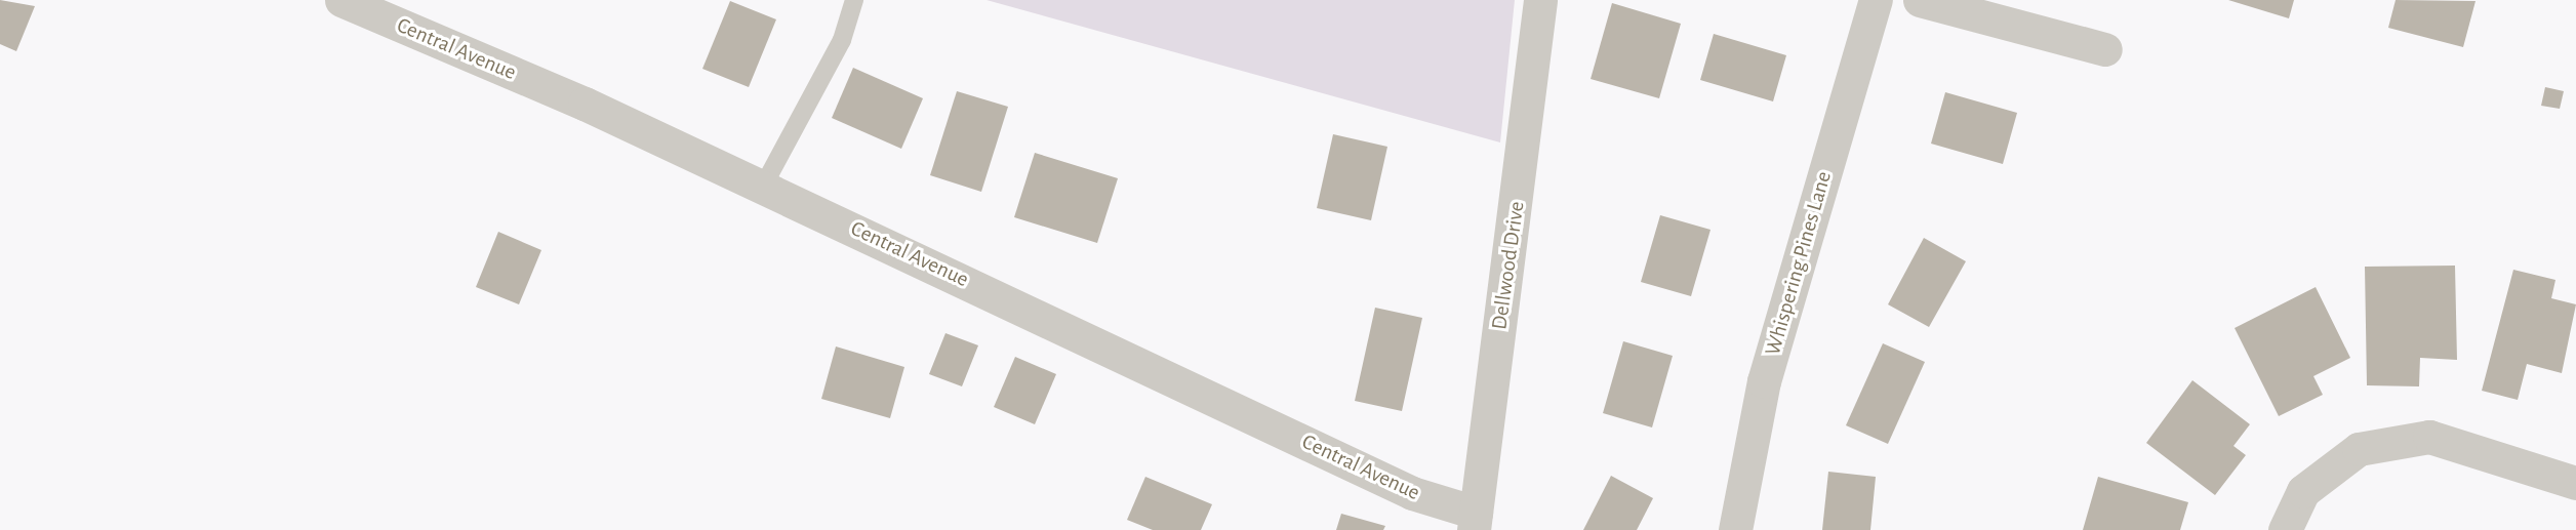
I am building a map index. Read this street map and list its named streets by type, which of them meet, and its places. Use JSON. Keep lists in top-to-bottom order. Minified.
{"streets":{"street":["Central Avenue","Whispering Pines Lane","Dellwood Drive"]},"crossings":[["Central Avenue","Dellwood Drive"]]}
